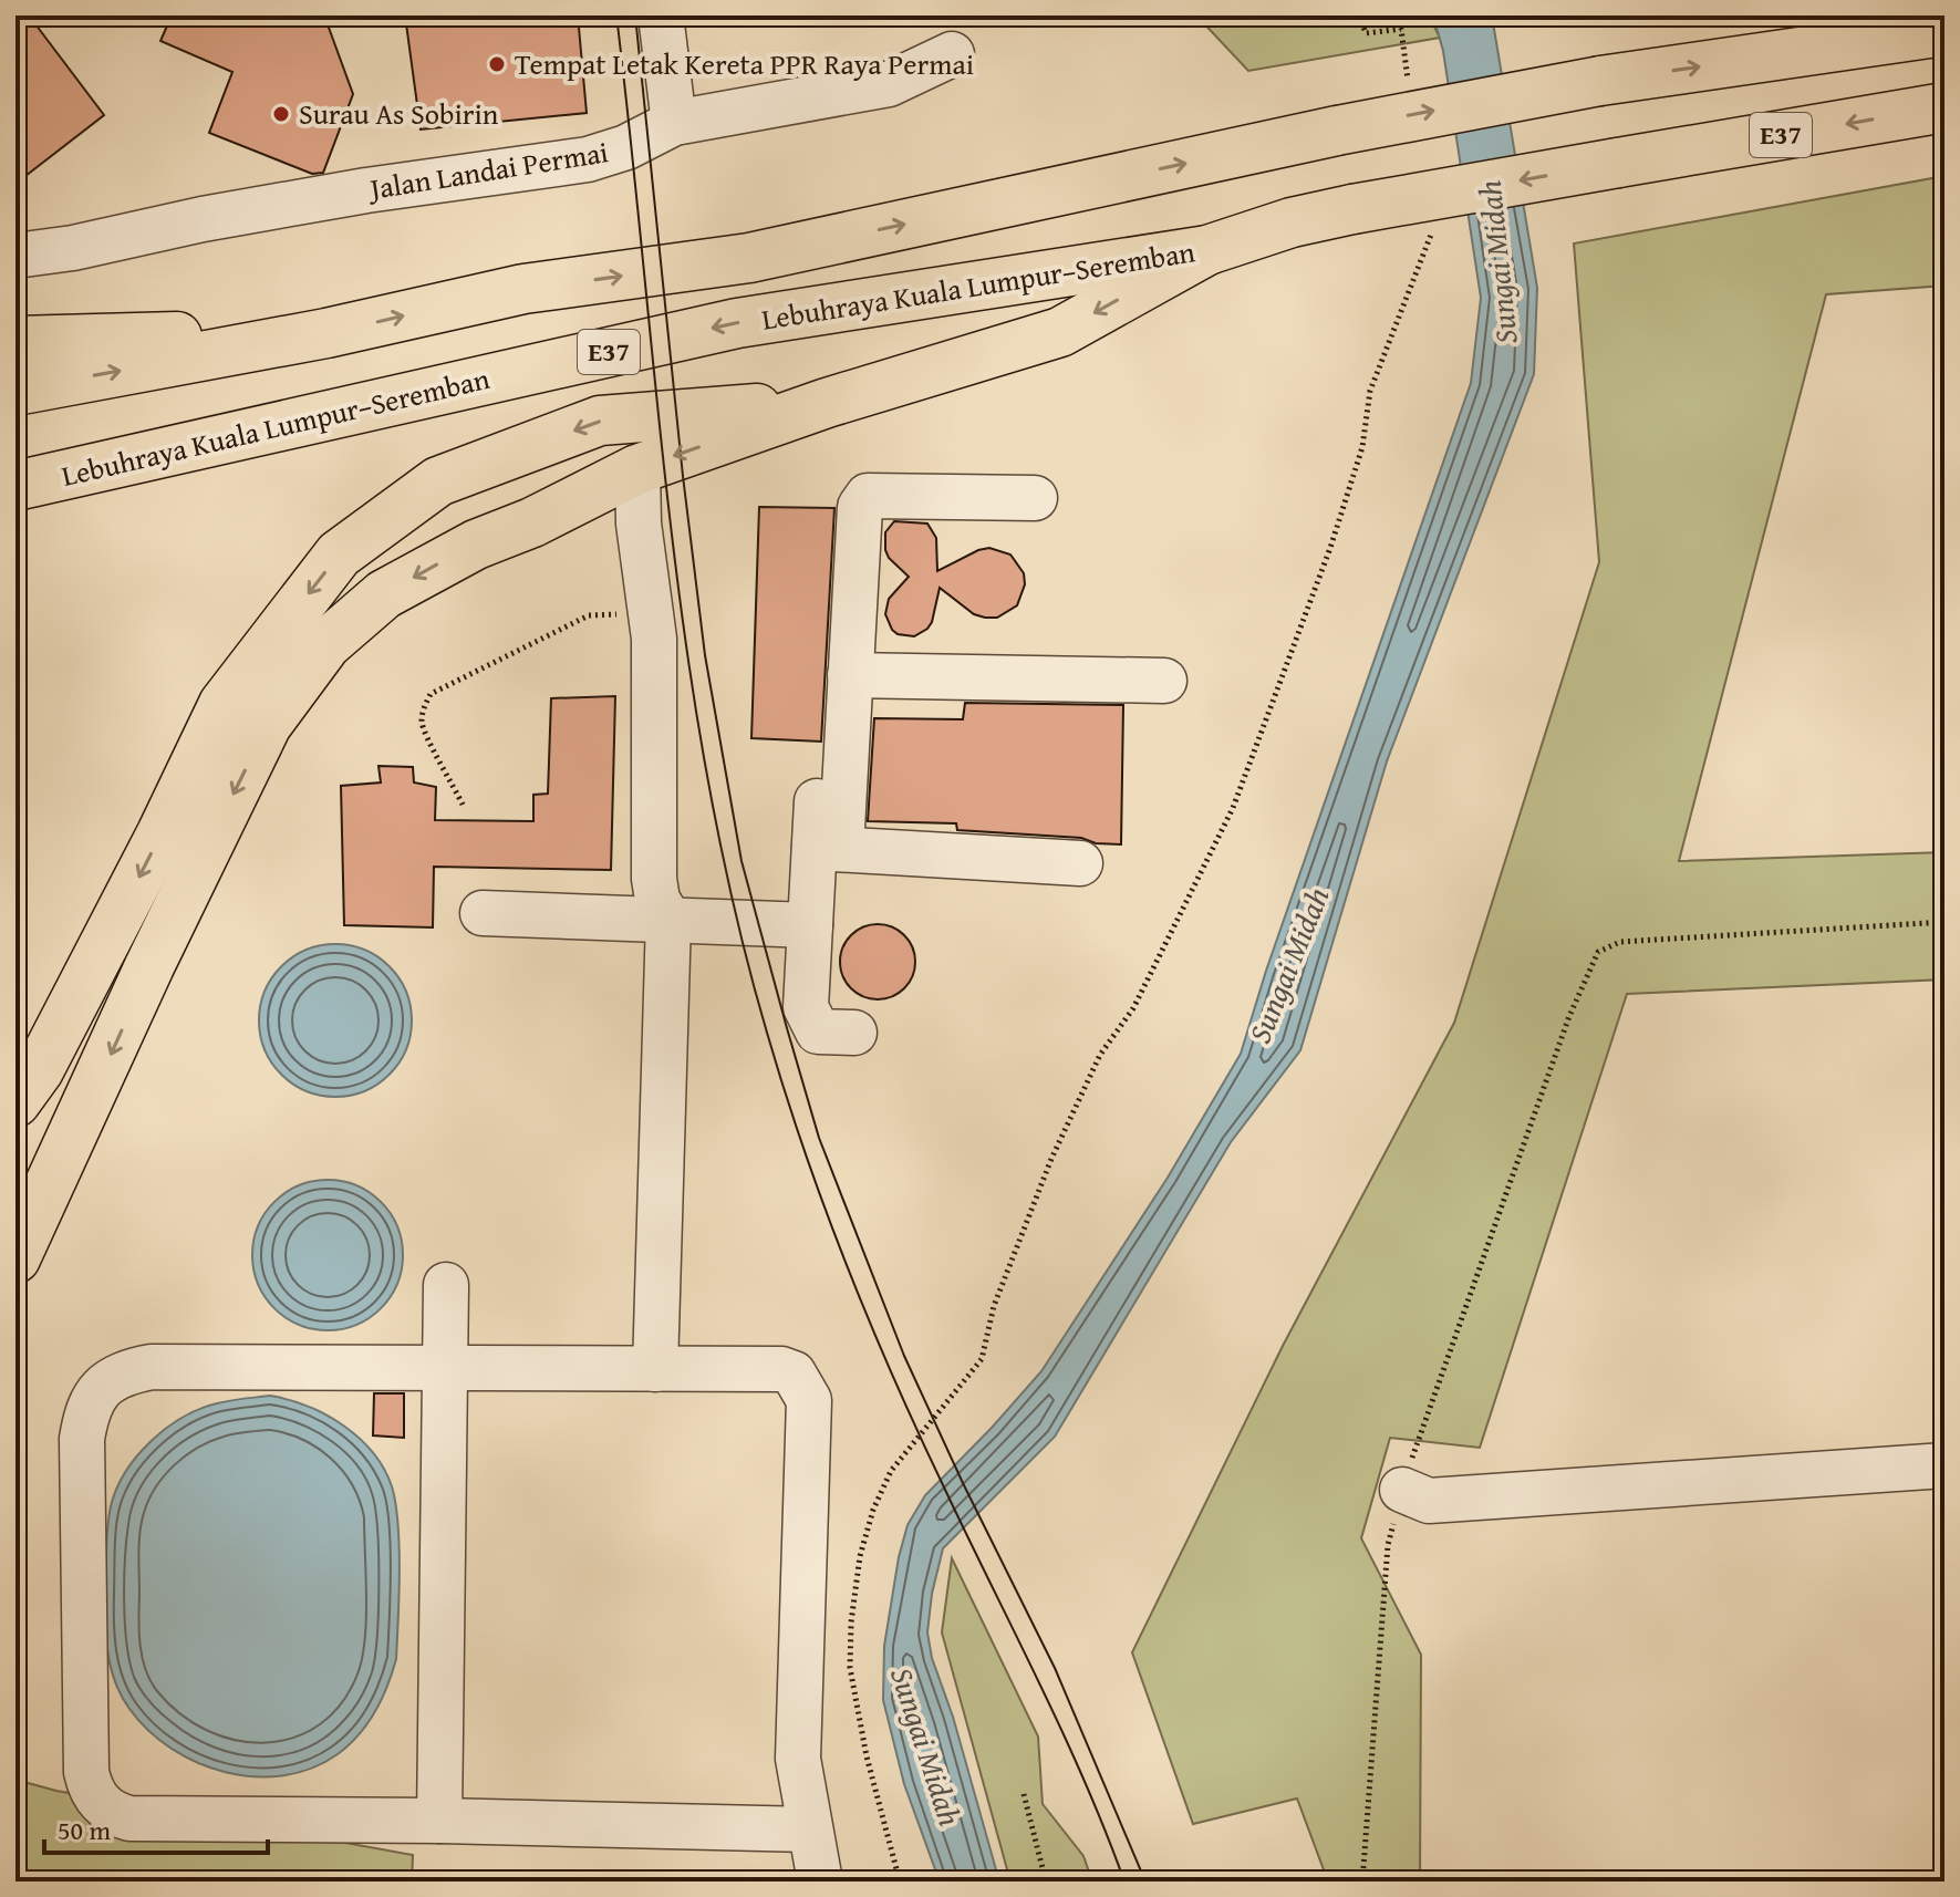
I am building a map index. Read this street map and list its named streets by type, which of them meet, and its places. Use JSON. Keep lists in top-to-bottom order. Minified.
{"streets":{"highway":["E37","Lebuhraya Kuala Lumpur–Seremban"],"street":["Jalan Landai Permai"]},"water":["Sungai Midah"],"places":["Tempat Letak Kereta PPR Raya Permai","Surau As Sobirin"],"scale_bar":"50 m"}
